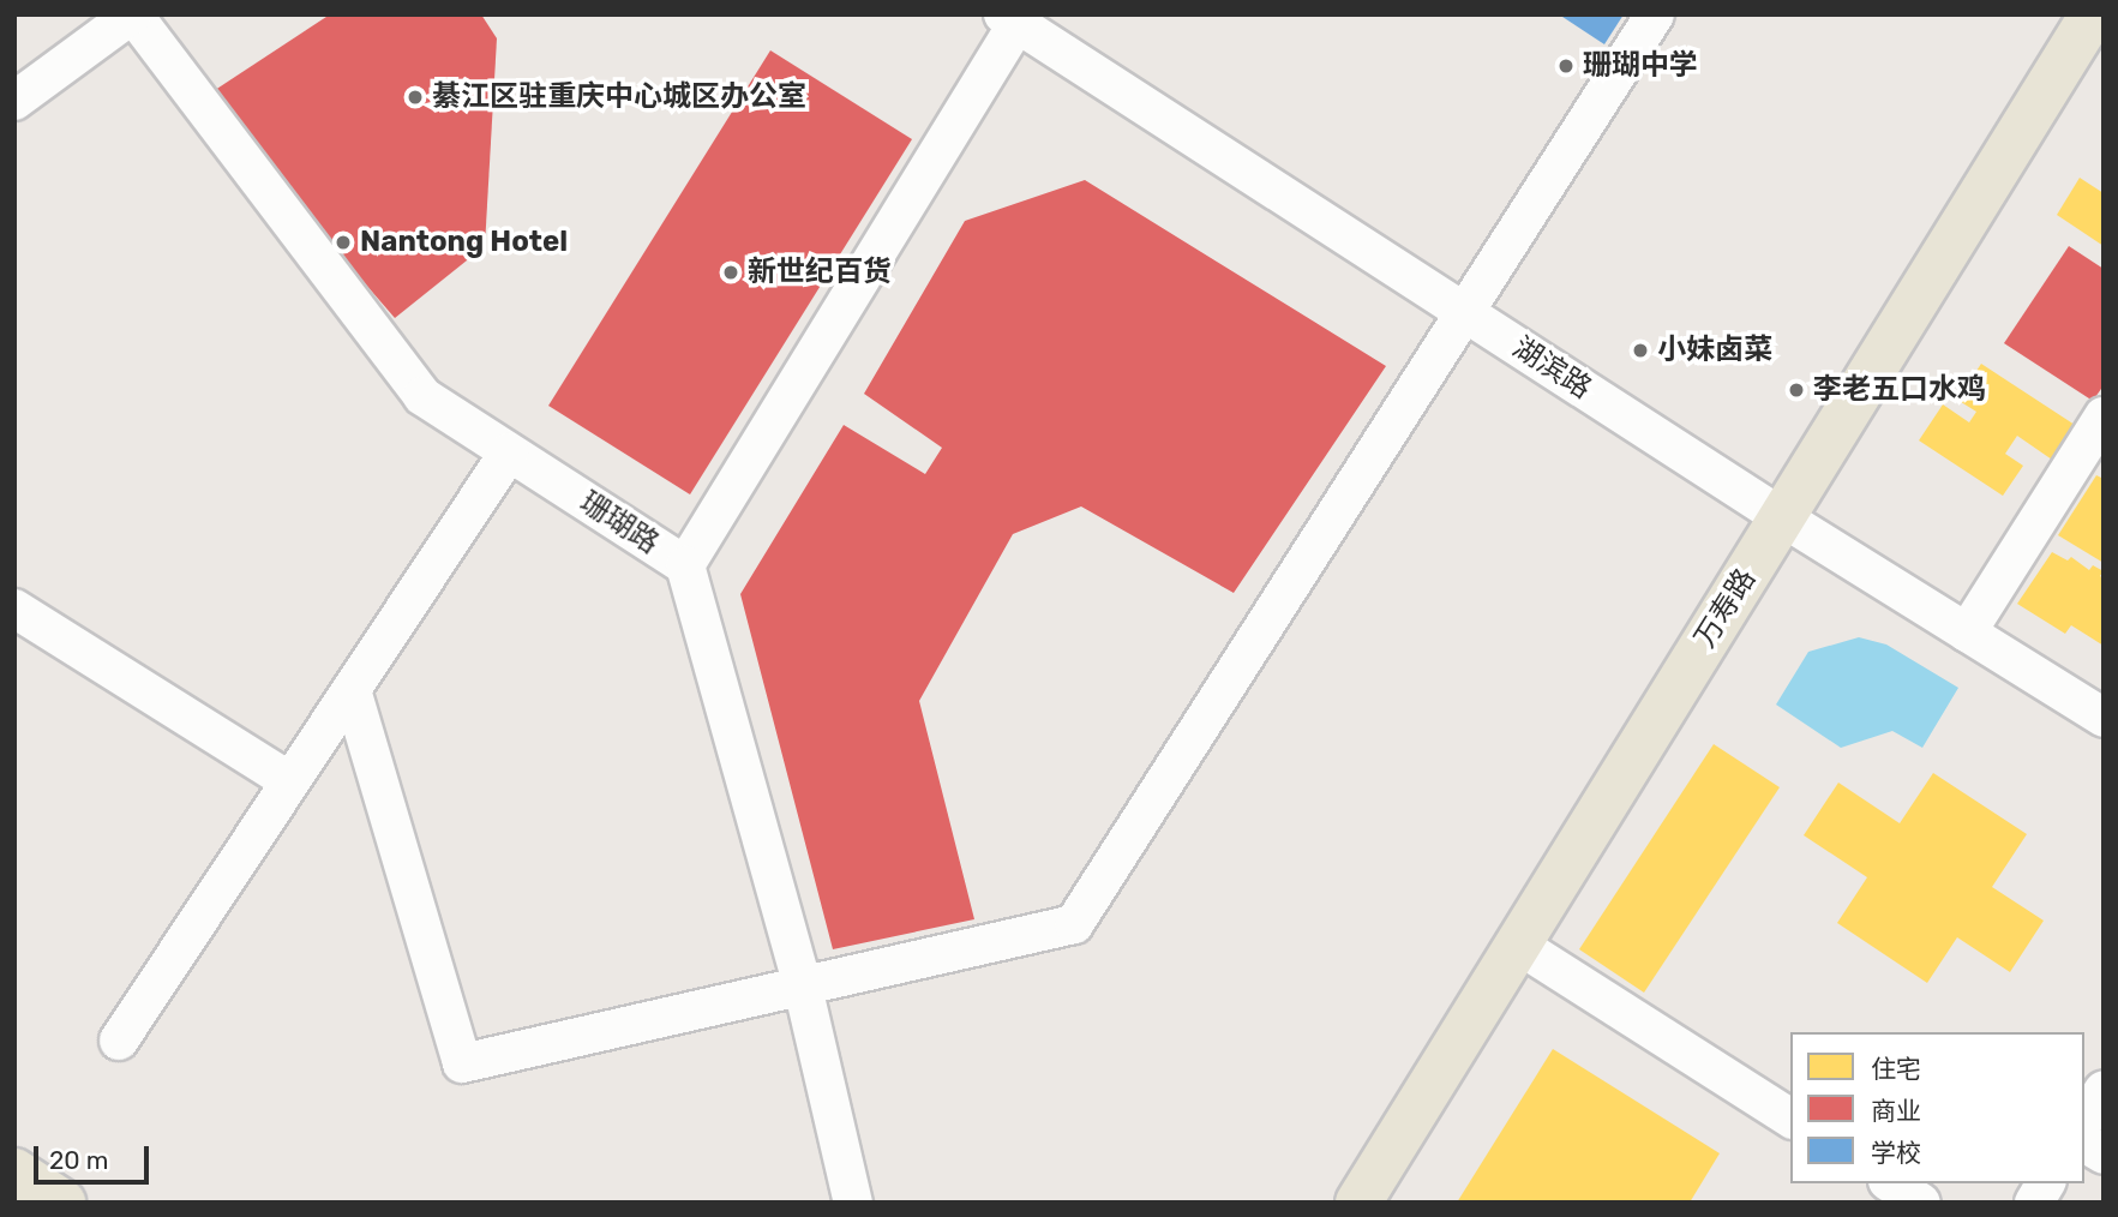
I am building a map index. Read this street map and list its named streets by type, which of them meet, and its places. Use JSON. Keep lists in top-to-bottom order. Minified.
{"streets":{"main road":["万寿路"],"street":["湖滨路","珊瑚路"]},"crossings":[["湖滨路","珊瑚路"],["湖滨路","万寿路"]],"places":["珊瑚中学","綦江区驻重庆中心城区办公室","Nantong Hotel","新世纪百货","小妹卤菜","李老五口水鸡"],"legend":["住宅","商业","学校"],"scale_bar":"20 m"}
